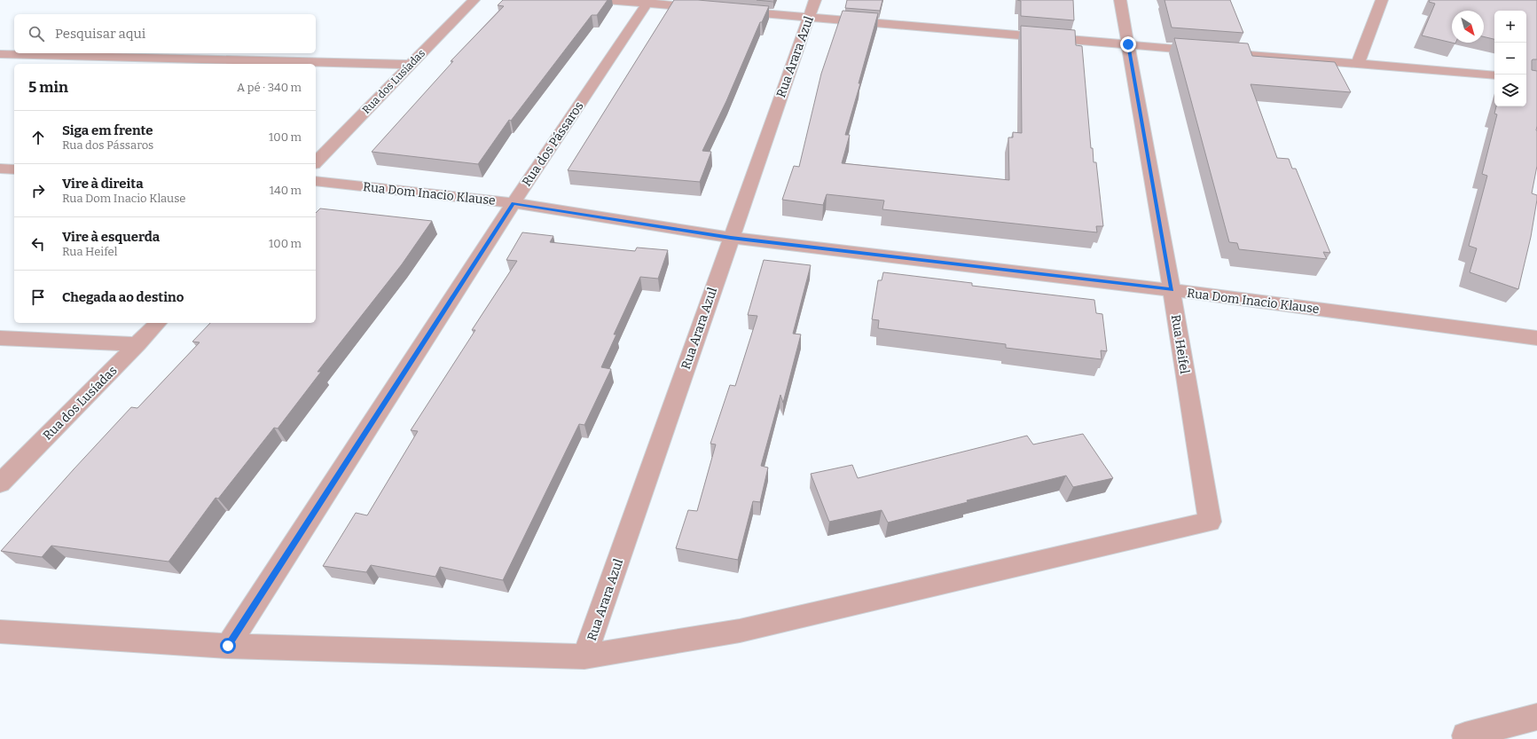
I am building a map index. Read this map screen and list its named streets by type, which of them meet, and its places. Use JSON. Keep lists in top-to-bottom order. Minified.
{"streets":{"street":["Rua Arara Azul","Rua dos Lusíadas","Rua dos Pássaros","Rua Dom Inacio Klause","Rua Heifel"]},"crossings":[["Rua Arara Azul","Rua Dom Inacio Klause"],["Rua Arara Azul","Rua Heifel"],["Rua dos Pássaros","Rua Dom Inacio Klause"],["Rua Dom Inacio Klause","Rua Heifel"]],"north":"bottom right","page":{"map_buttons":["+","−"],"search":"Pesquisar aqui","heading":["5 min","A pé · 340 m"],"list":[["Siga em frente","Rua dos Pássaros","100 m"],["Vire à direita","Rua Dom Inacio Klause","140 m"],["Vire à esquerda","Rua Heifel","100 m"],"Chegada ao destino"]}}
